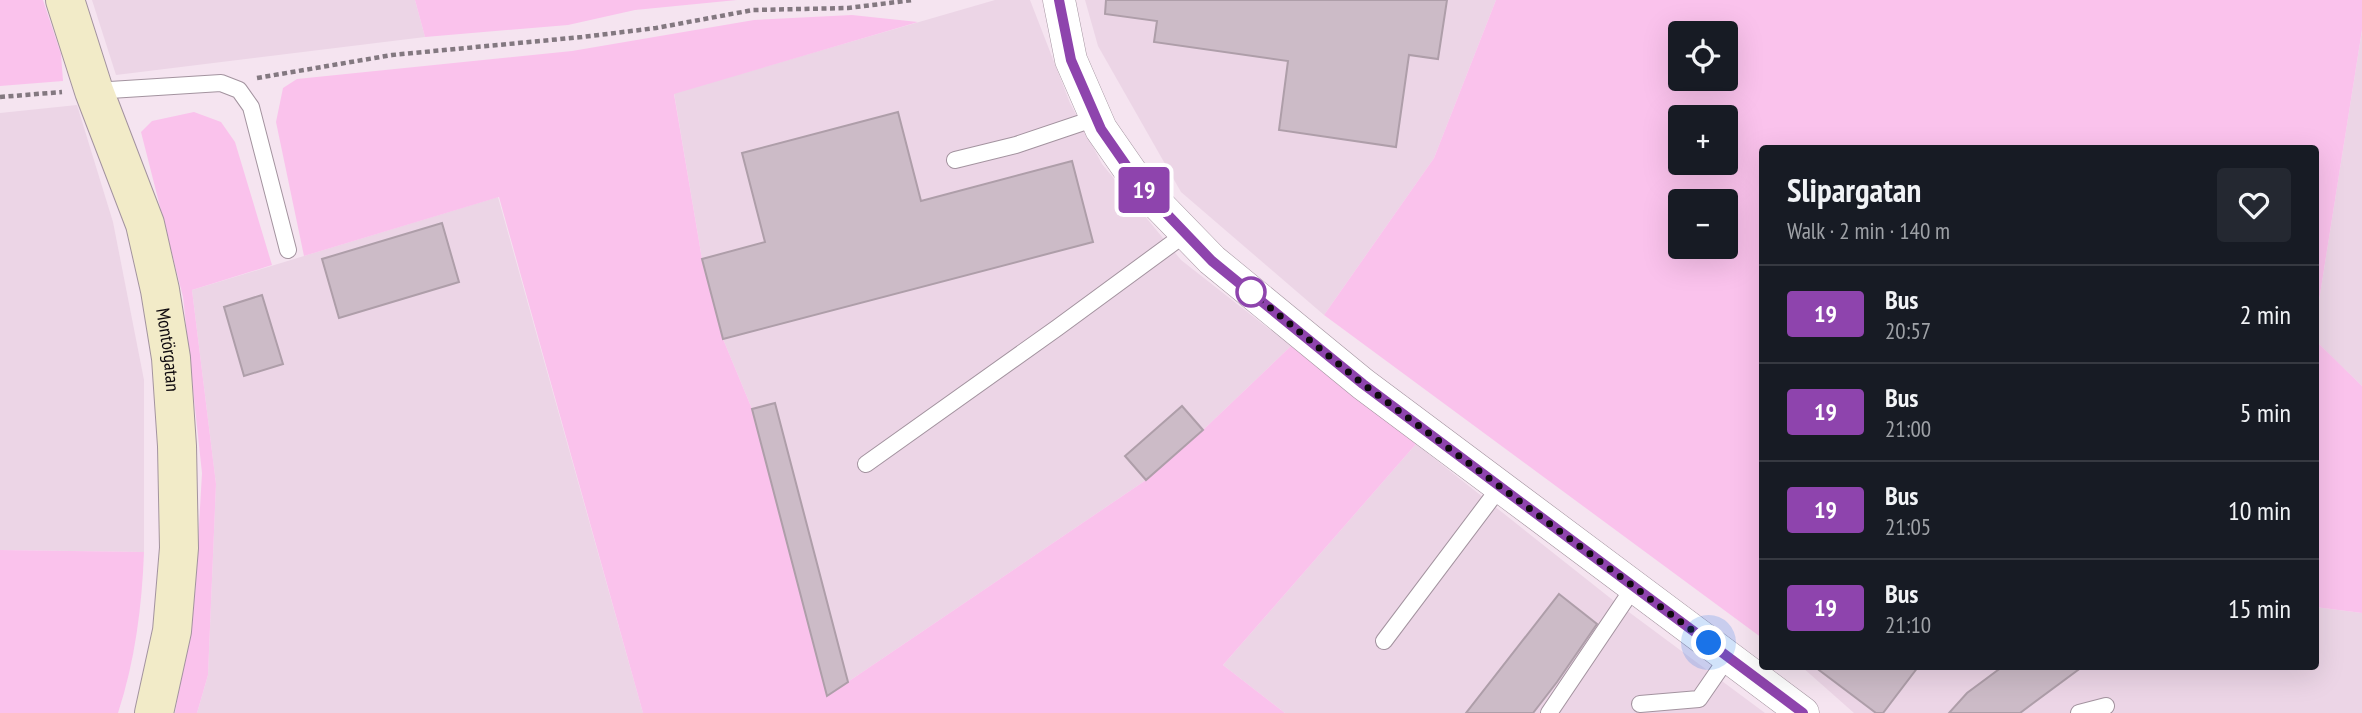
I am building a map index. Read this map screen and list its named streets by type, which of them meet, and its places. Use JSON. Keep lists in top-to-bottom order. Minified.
{"streets":{"street":["Montörgatan"]},"lines":["bus line 19"],"page":{"on_map":"19","map_buttons":["+","−"],"heading":["Slipargatan","Walk · 2 min · 140 m"],"list":[{"mark":"19","name":"Bus","note":"20:57","value":"2 min"},{"mark":"19","name":"Bus","note":"21:00","value":"5 min"},{"mark":"19","name":"Bus","note":"21:05","value":"10 min"},{"mark":"19","name":"Bus","note":"21:10","value":"15 min"}]}}
